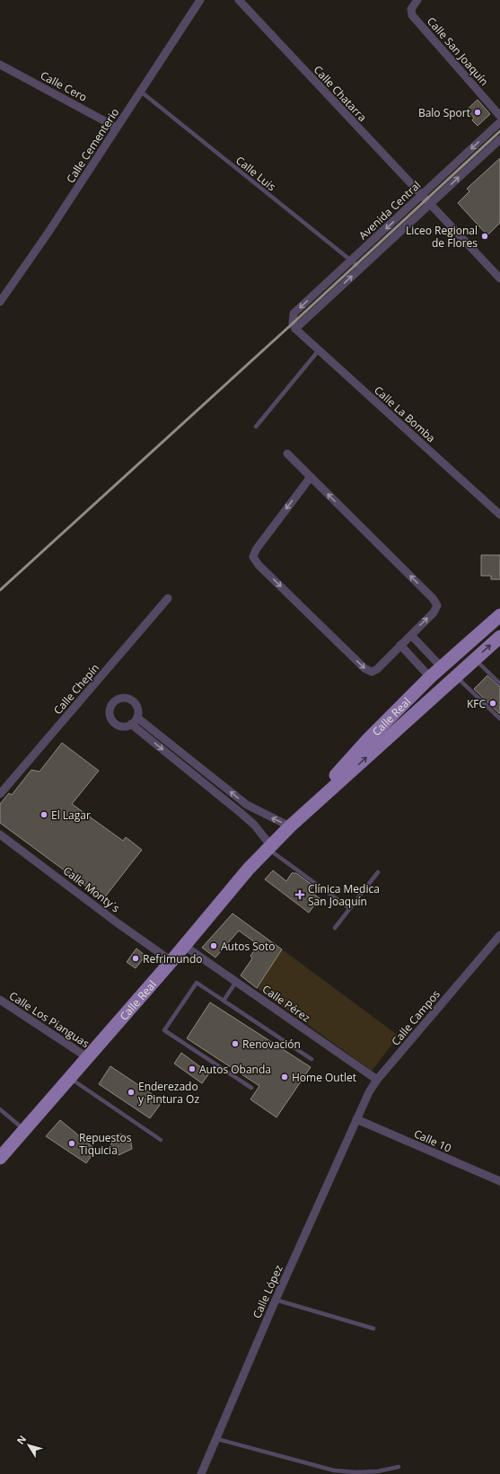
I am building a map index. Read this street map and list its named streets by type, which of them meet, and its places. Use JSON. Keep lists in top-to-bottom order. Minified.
{"streets":{"main road":["Calle Real"],"street":["Calle San Joaquín","Calle Cero","Calle Chatarra","Calle Cementerio","Avenida Central","Calle La Bomba","Calle Chepín","Calle Monty´s","Calle Pérez","Calle Campos","Calle Los Pianguas","Calle 10","Calle López"],"lane":["Calle Luis"]},"crossings":[["Calle Cero","Calle Cementerio"],["Calle Chatarra","Avenida Central"],["Calle Cementerio","Calle Luis"],["Calle Luis","Avenida Central"],["Avenida Central","Calle La Bomba"],["Calle Real","Calle Monty´s"],["Calle Real","Calle Pérez"],["Calle Real","Calle Los Pianguas"],["Calle Pérez","Calle Campos"],["Calle Campos","Calle 10"],["Calle Campos","Calle López"],["Calle 10","Calle López"]],"places":{"other":["Balo Sport","Liceo Regional de Flores","KFC","El Lagar","Autos Soto","Refrimundo","Renovación","Autos Obanda","Home Outlet","Enderezado y Pintura Oz","Repuestos Tiquicia"],"health":["Clínica Medica San Joaquín"]},"north":"top left"}
